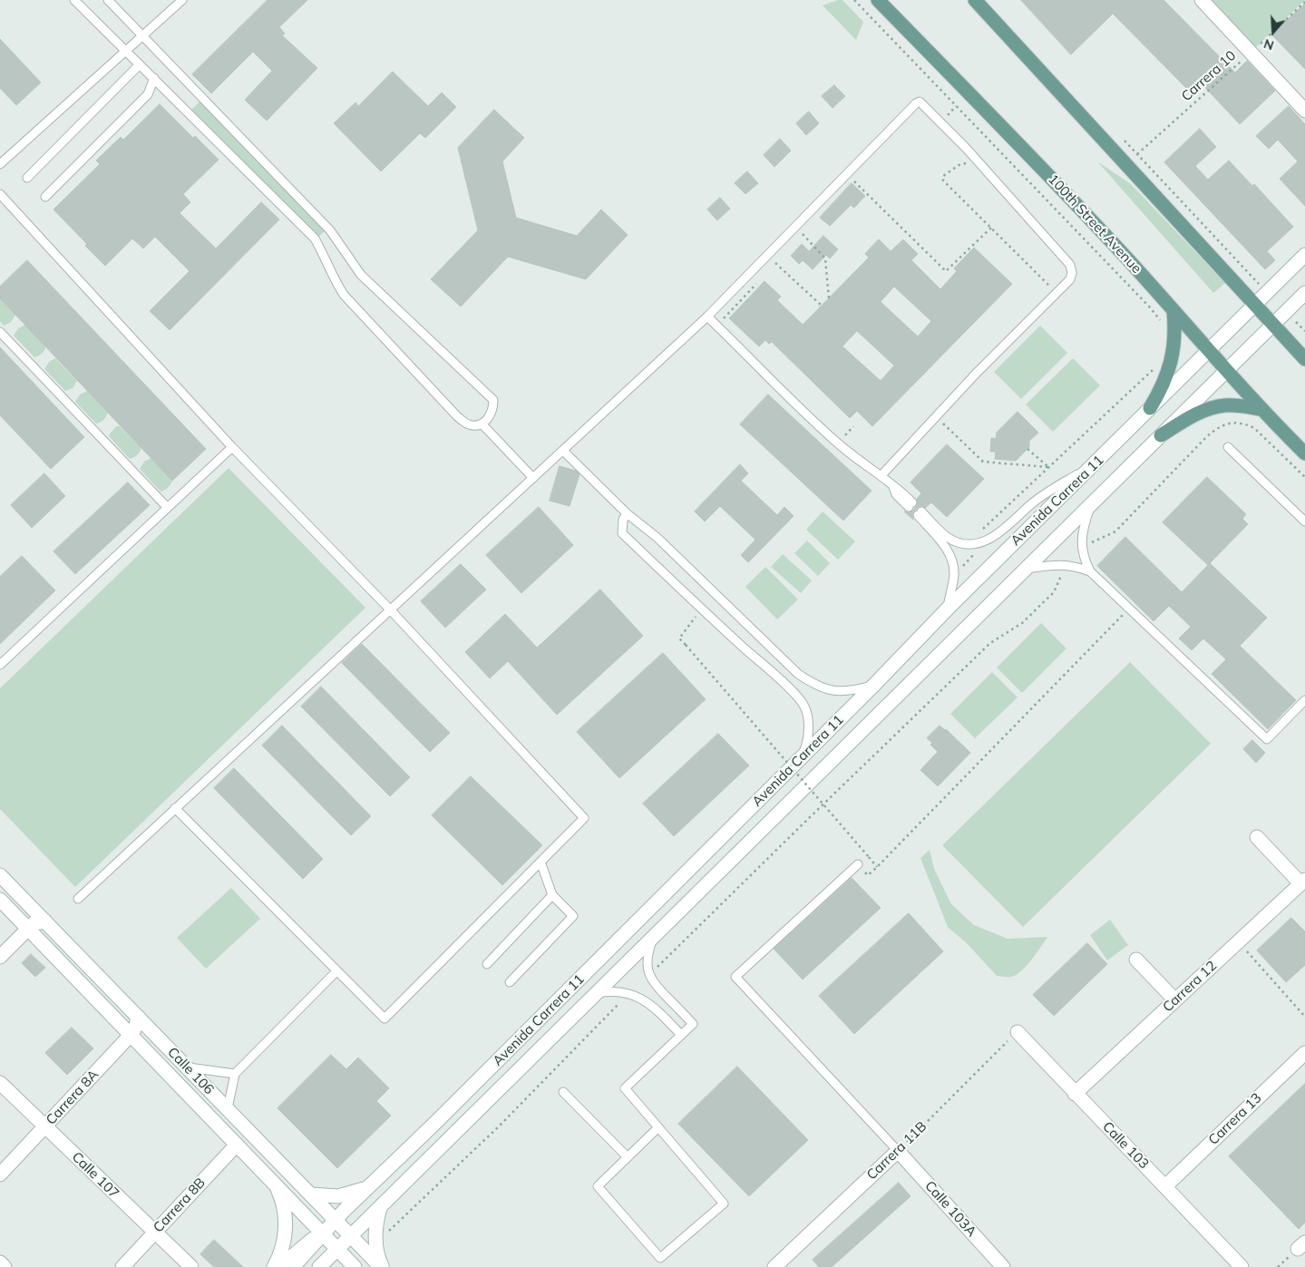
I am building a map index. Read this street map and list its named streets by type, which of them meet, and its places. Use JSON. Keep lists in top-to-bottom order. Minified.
{"streets":{"main road":["100th Street Avenue","Avenida Carrera 11","Carrera 12","Calle 106","Carrera 8A","Carrera 13","Calle 103","Carrera 11B","Calle 107","Carrera 8B","Calle 103A"],"path":["Carrera 10"]},"crossings":[["100th Street Avenue","Avenida Carrera 11"],["Avenida Carrera 11","Calle 106"],["Carrera 12","Calle 103"],["Calle 106","Carrera 8A"],["Calle 106","Carrera 8B"],["Carrera 8A","Calle 107"],["Carrera 13","Calle 103"],["Calle 103","Carrera 11B"],["Carrera 11B","Calle 103A"],["Calle 107","Carrera 8B"]],"north":"bottom"}
